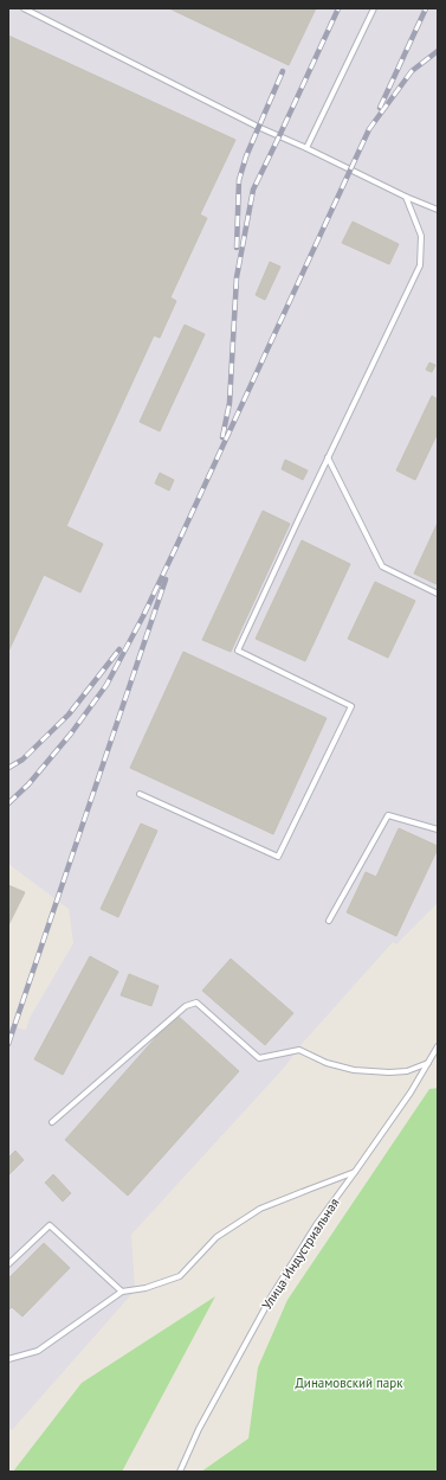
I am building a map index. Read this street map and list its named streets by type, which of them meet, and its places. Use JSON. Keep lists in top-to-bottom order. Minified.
{"streets":{"lane":["Улица Индустриальная"]},"parks":["Динамовский парк"]}
